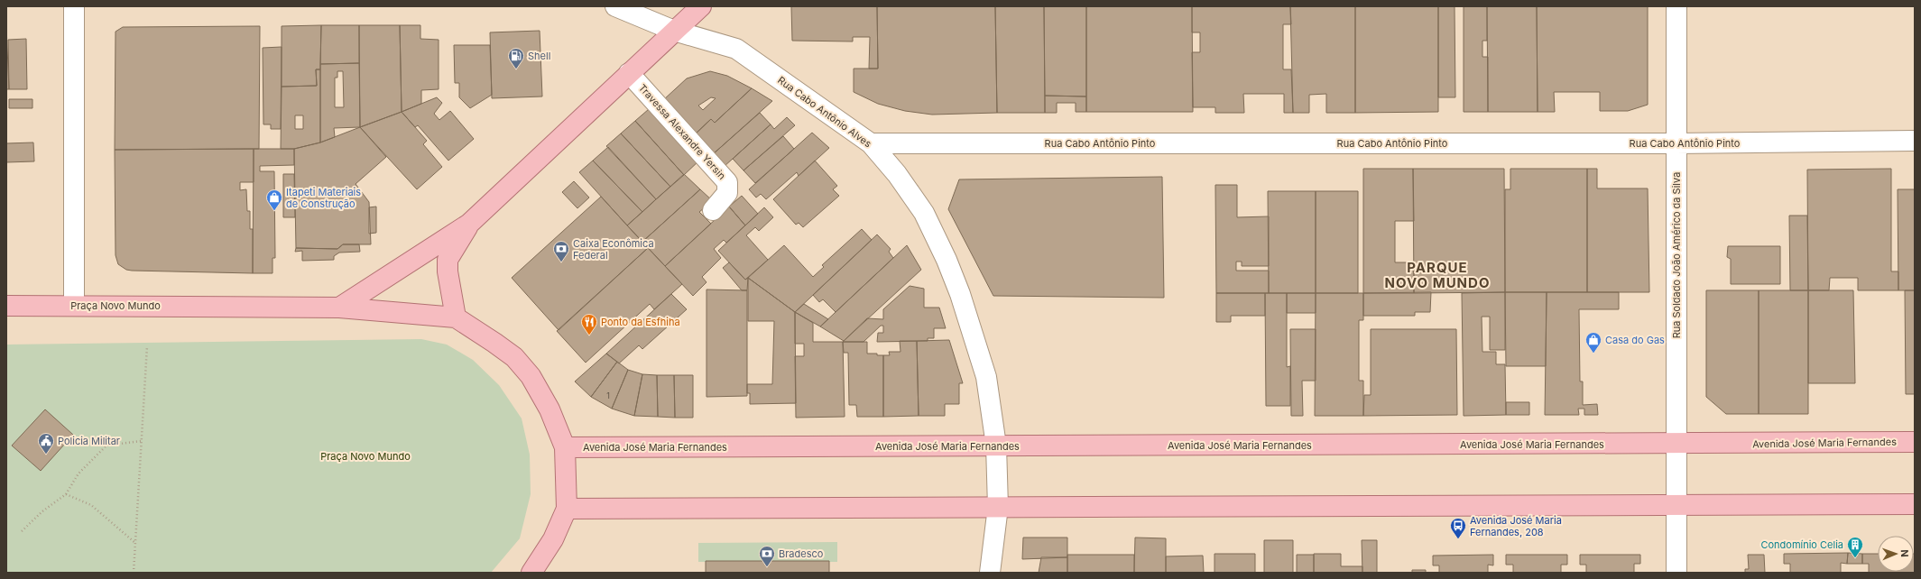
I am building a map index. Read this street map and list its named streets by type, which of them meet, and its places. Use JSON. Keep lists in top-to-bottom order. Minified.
{"streets":{"main road":["Praça Novo Mundo","Avenida José Maria Fernandes"],"street":["Rua Cabo Antônio Alves","Travessa Alexandre Yersin","Rua Cabo Antônio Pinto","Rua Soldado João Américo da Silva"]},"crossings":[["Rua Cabo Antônio Alves","Rua Cabo Antônio Pinto"],["Rua Cabo Antônio Alves","Avenida José Maria Fernandes"],["Rua Cabo Antônio Pinto","Rua Soldado João Américo da Silva"],["Rua Soldado João Américo da Silva","Avenida José Maria Fernandes"],["Praça Novo Mundo","Avenida José Maria Fernandes"]],"districts":["PARQUE NOVO MUNDO"],"parks":["Praça Novo Mundo"],"places":{"fuel station":["Shell"],"shop":["Itapeti Materiais de Construção","Casa do Gas"],"bank":["Caixa Econômica Federal","Bradesco"],"restaurant":["Ponto da Esfhiha"],"public building":["Policia Militar"],"bus stop":["Avenida José Maria Fernandes, 208"],"building":["Condomínio Celia"]},"house_numbers":["1"],"north":"right"}
